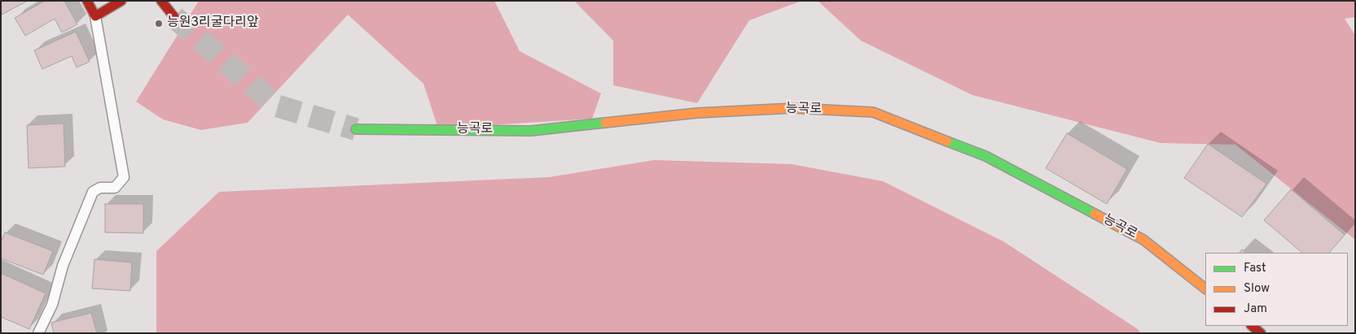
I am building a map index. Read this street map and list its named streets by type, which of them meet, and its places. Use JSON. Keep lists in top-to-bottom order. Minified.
{"streets":{"street":["능곡로"]},"places":["능원3리굴다리앞"],"legend":["Fast","Slow","Jam"]}
